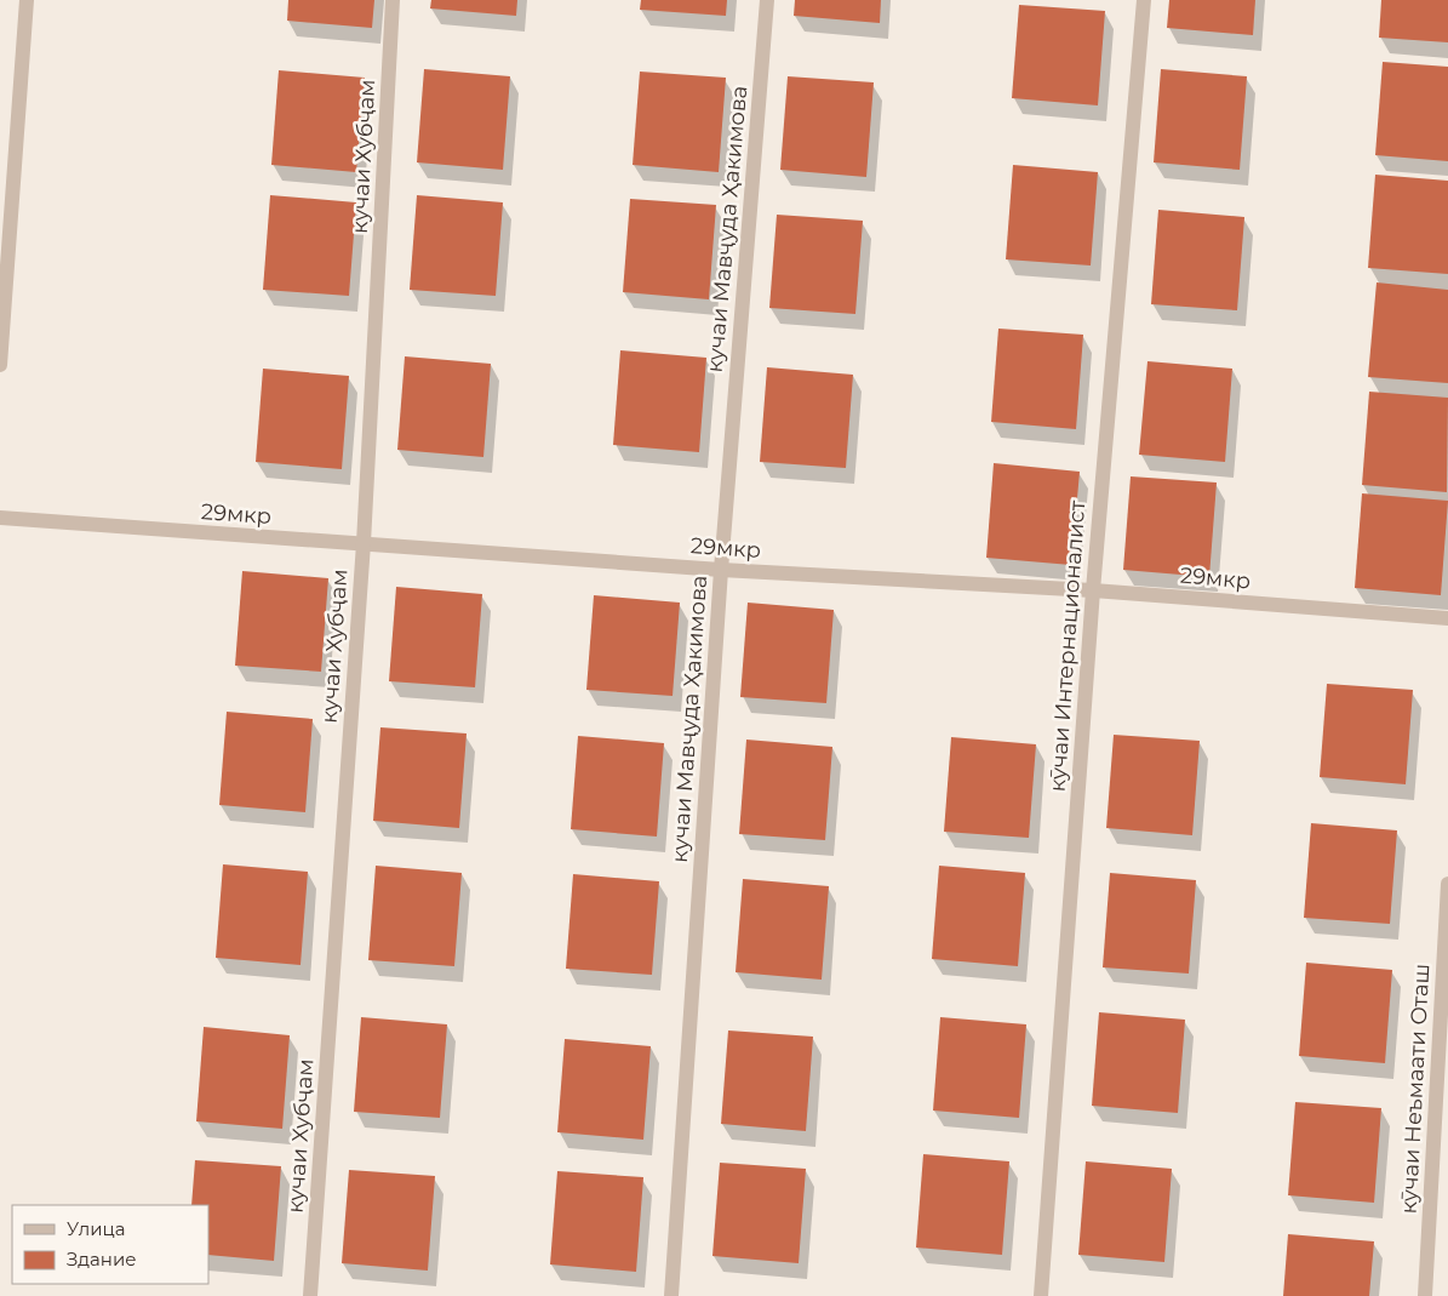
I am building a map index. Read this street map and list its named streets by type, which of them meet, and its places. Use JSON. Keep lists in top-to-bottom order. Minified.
{"streets":{"street":["кучаи Хубҷам","кучаи Мавҷуда Ҳакимова","29мкр","кӯчаи Интернационалист","кӯчаи Неъмаати Оташ"]},"crossings":[["кучаи Хубҷам","29мкр"],["кучаи Мавҷуда Ҳакимова","29мкр"],["29мкр","кӯчаи Интернационалист"]],"legend":["Улица","Здание"]}
